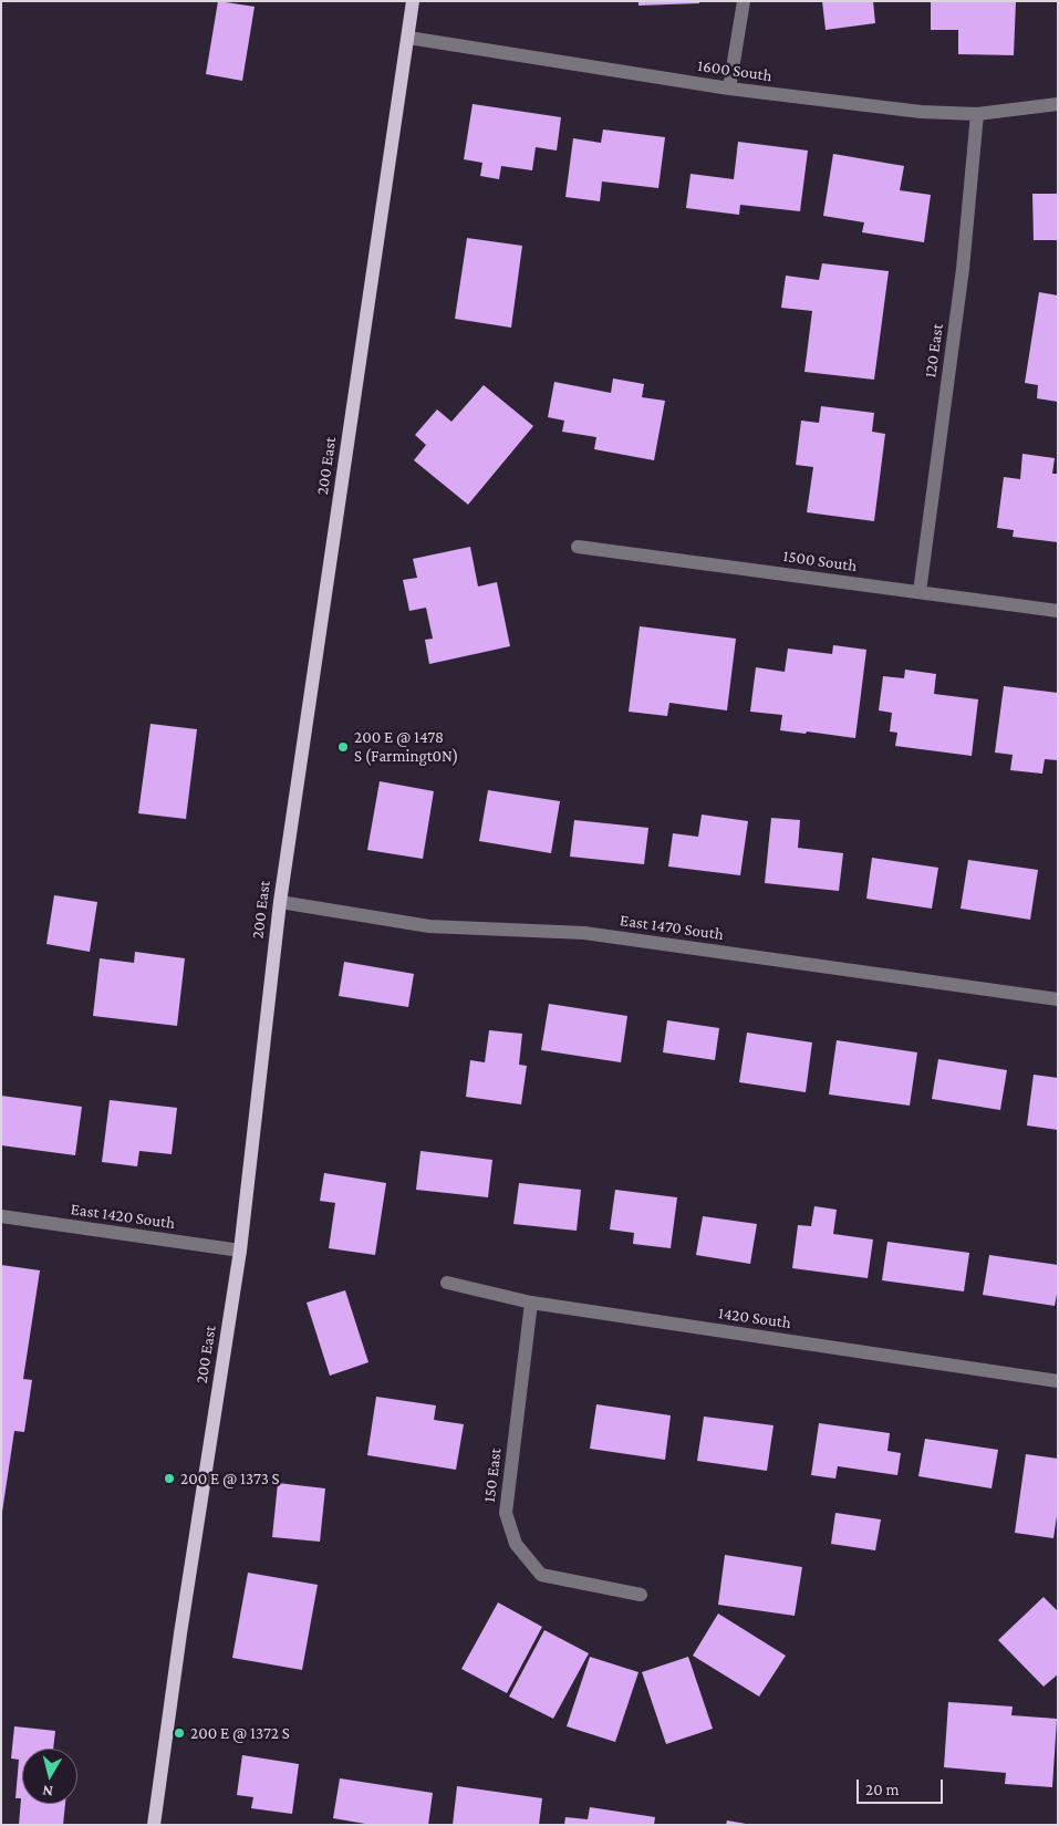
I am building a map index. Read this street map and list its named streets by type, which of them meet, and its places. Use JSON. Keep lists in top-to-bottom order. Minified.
{"streets":{"main road":["200 East"],"street":["1600 South","120 East","1500 South","East 1470 South","East 1420 South","1420 South","150 East"]},"crossings":[["1600 South","120 East"],["1600 South","200 East"],["120 East","1500 South"],["200 East","East 1470 South"],["200 East","East 1420 South"],["1420 South","150 East"]],"places":["200 E @ 1478 S (Farmingt0N)","200 E @ 1373 S","200 E @ 1372 S"],"scale_bar":"20 m","north":"bottom"}
